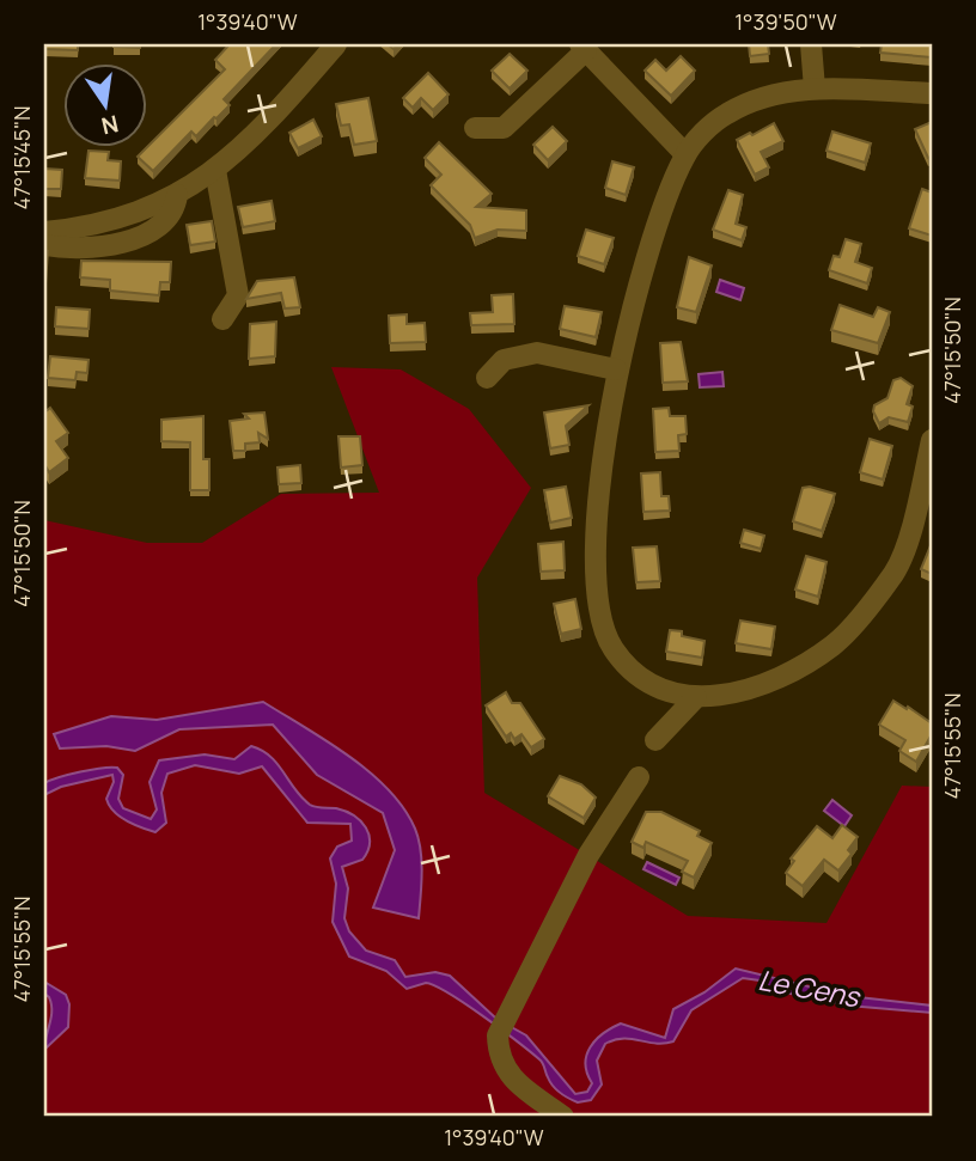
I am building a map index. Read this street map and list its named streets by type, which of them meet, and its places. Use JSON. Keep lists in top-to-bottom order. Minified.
{"water":["Le Cens"],"north":"bottom","coordinates":["1°39'40\"W","1°39'50\"W","47°15'45\"N","47°15'50\"N","47°15'55\"N"]}
